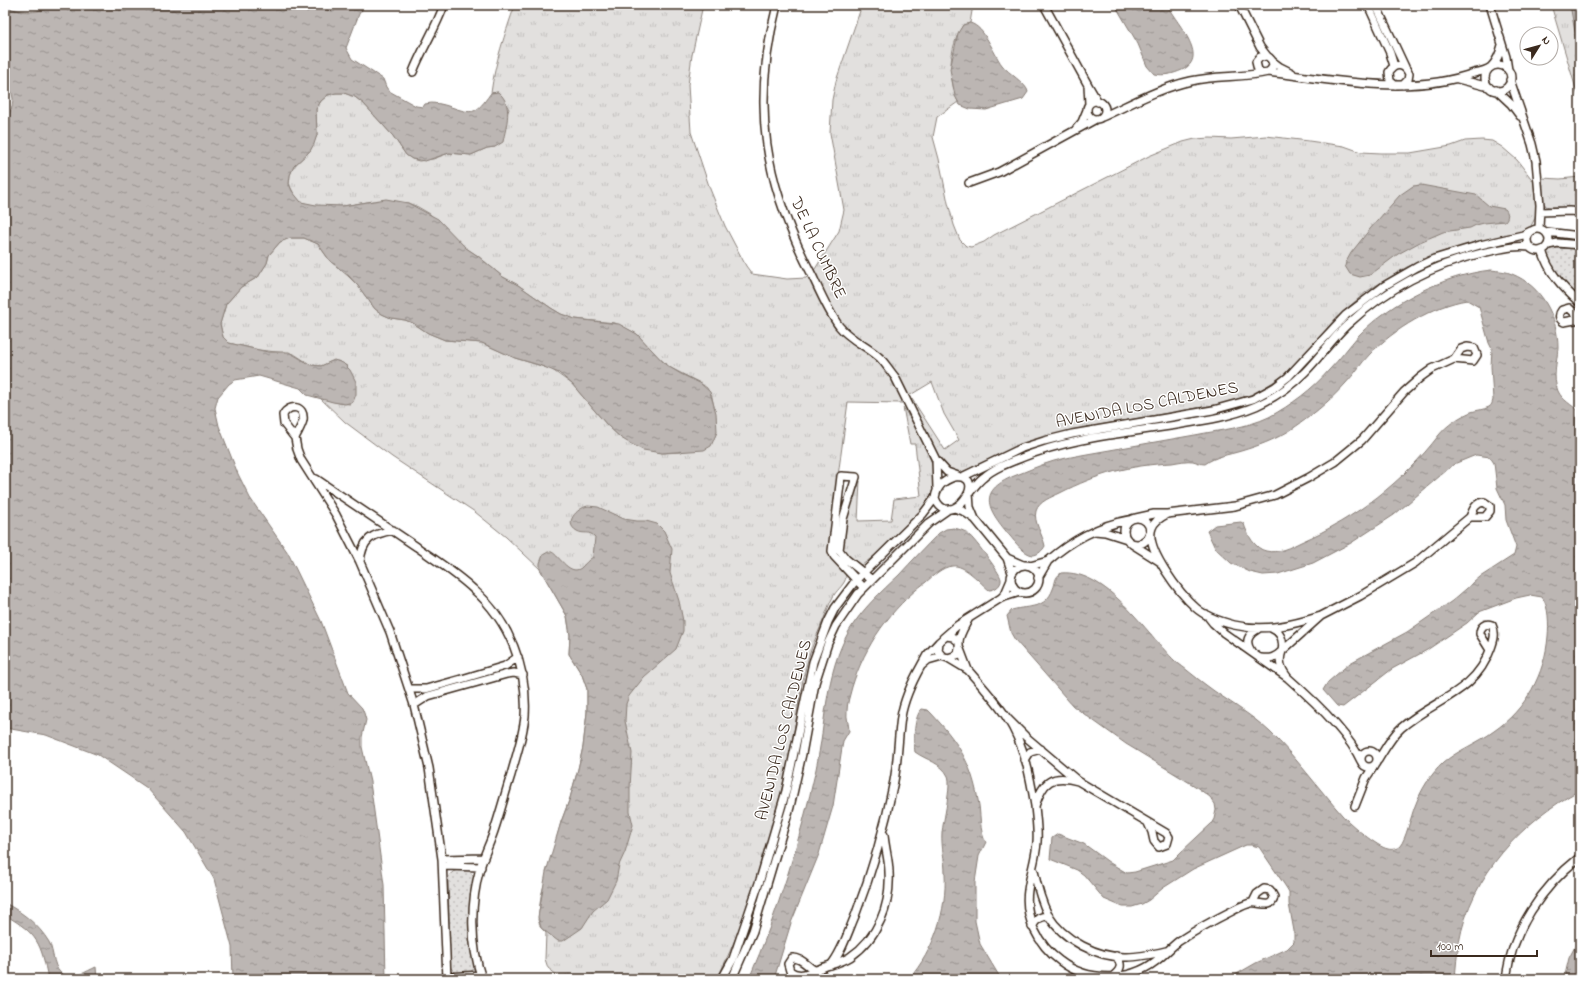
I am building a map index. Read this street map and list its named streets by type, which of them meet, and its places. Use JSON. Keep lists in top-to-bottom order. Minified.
{"streets":{"street":["DE LA CUMBRE","AVENIDA LOS CALDENES"]},"scale_bar":"100 m","north":"top right"}
